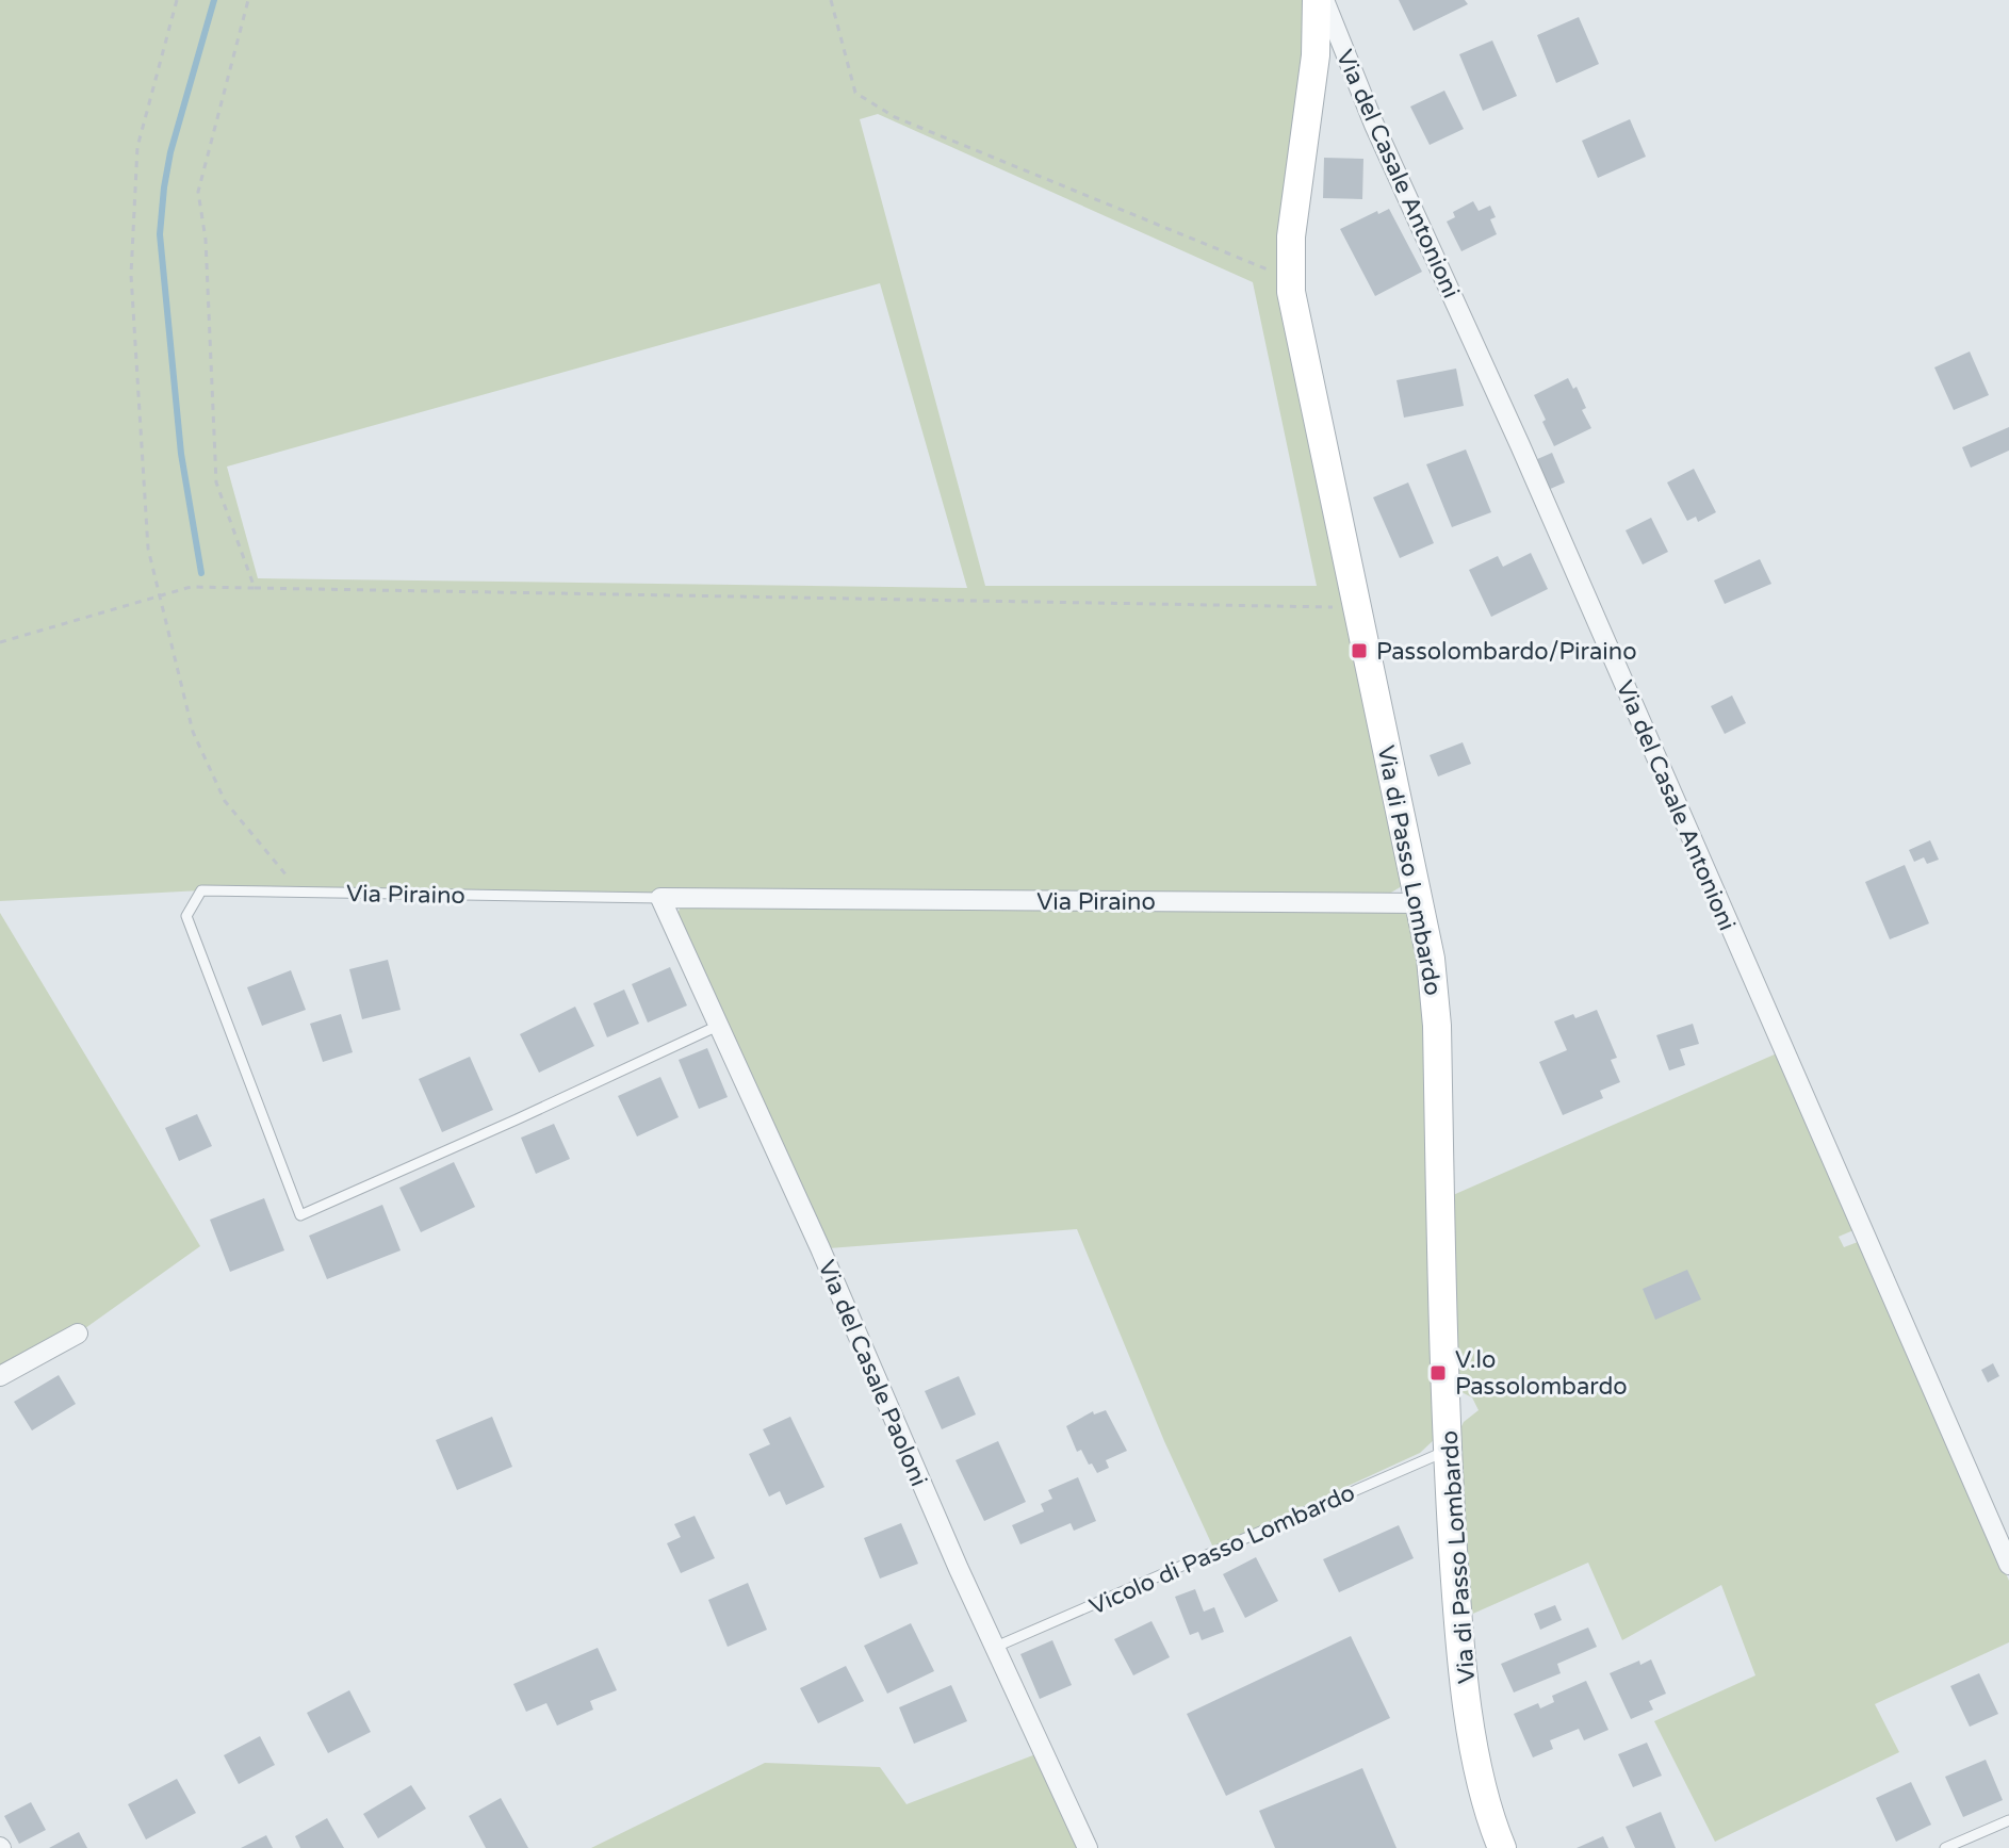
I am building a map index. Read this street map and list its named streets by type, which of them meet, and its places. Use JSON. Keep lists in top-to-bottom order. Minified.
{"streets":{"street":["Via del Casale Antonioni","Via di Passo Lombardo","Via Piraino","Via del Casale Paoloni"],"lane":["Vicolo di Passo Lombardo"]},"crossings":[["Via di Passo Lombardo","Via Piraino"],["Via di Passo Lombardo","Vicolo di Passo Lombardo"],["Via Piraino","Via del Casale Paoloni"],["Via del Casale Paoloni","Vicolo di Passo Lombardo"]],"places":{"transit":["Passolombardo/Piraino","V.lo Passolombardo"]}}
